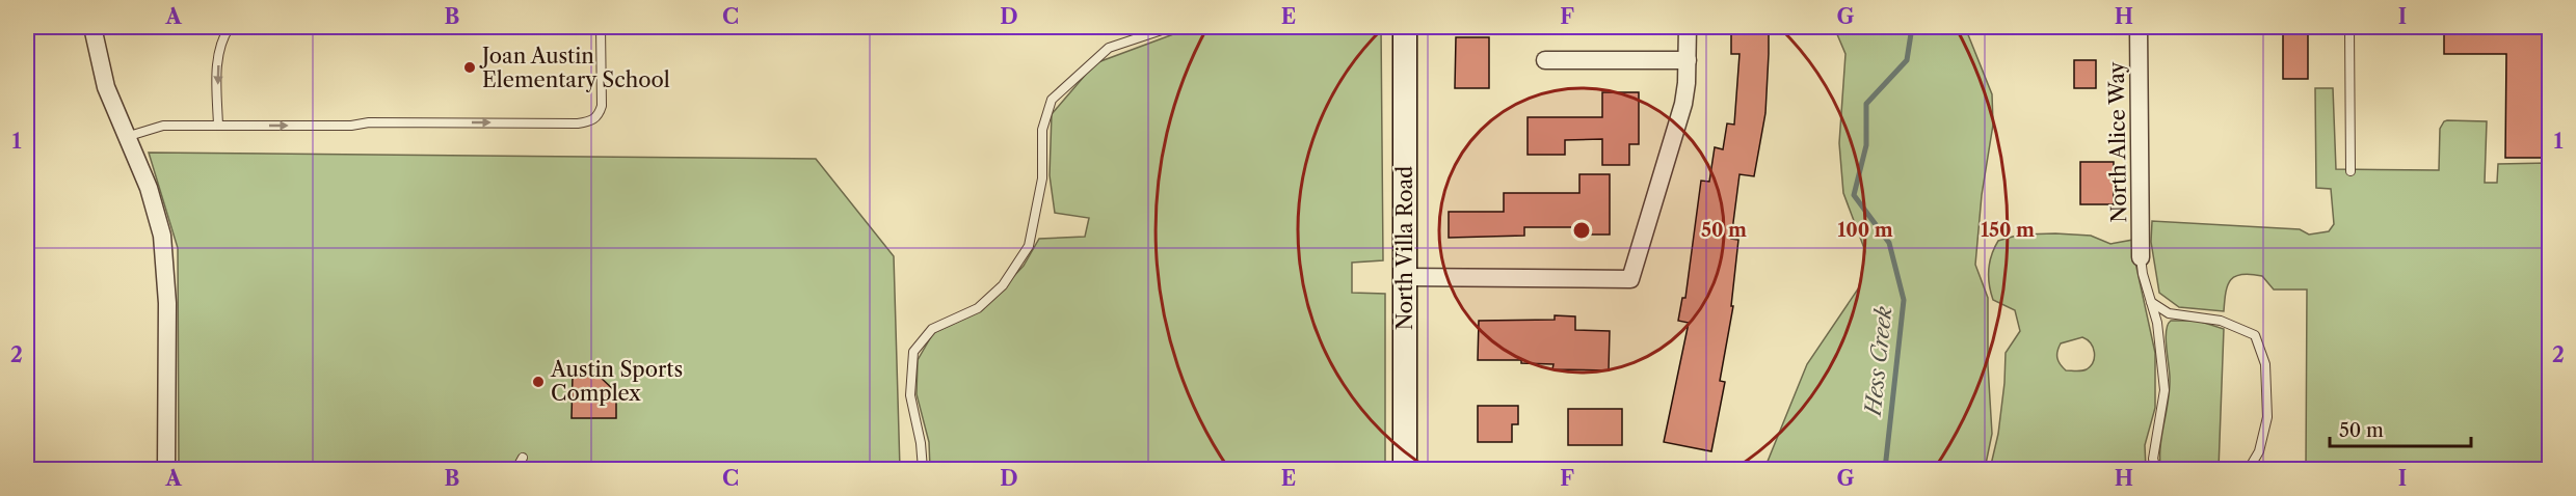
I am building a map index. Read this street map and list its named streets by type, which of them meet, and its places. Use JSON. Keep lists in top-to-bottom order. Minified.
{"streets":{"main road":["North Villa Road"],"street":["North Alice Way"]},"water":["Hess Creek"],"places":["Joan Austin Elementary School","Austin Sports Complex"],"scale_bar":"50 m","grid":{"columns":["A","B","C","D","E","F","G","H","I"],"rows":["1","2"]},"rings":["50 m","100 m","150 m"]}
